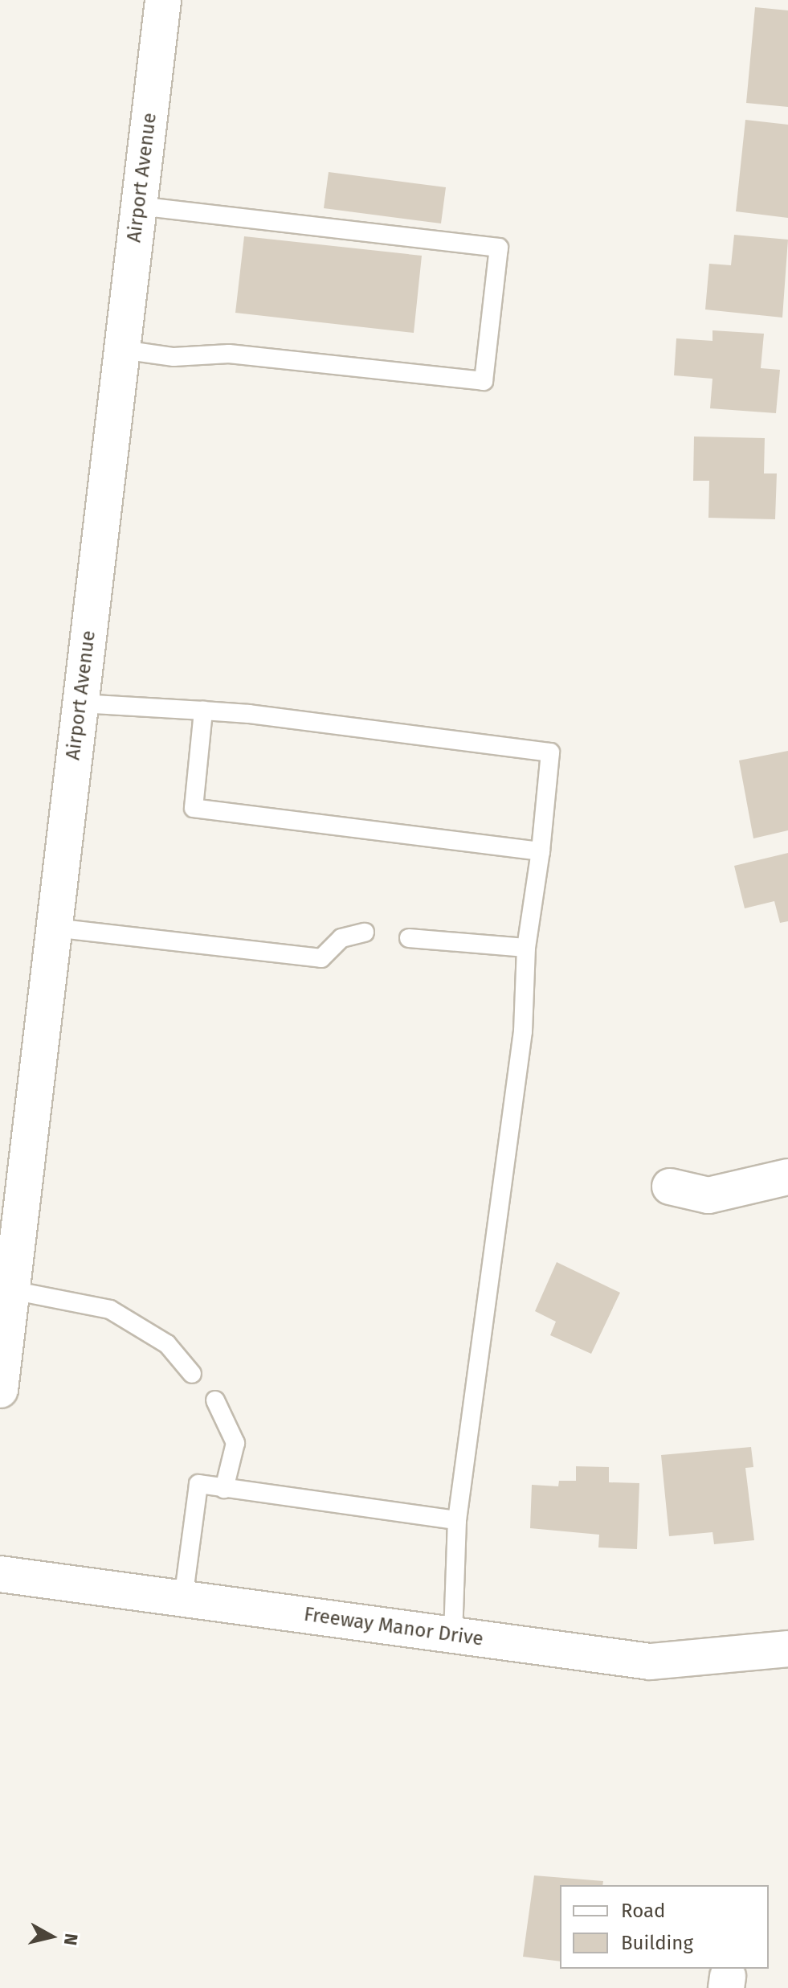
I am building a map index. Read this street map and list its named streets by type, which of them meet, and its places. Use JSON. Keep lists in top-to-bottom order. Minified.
{"streets":{"street":["Airport Avenue","Freeway Manor Drive"]},"legend":["Road","Building"],"north":"right"}
